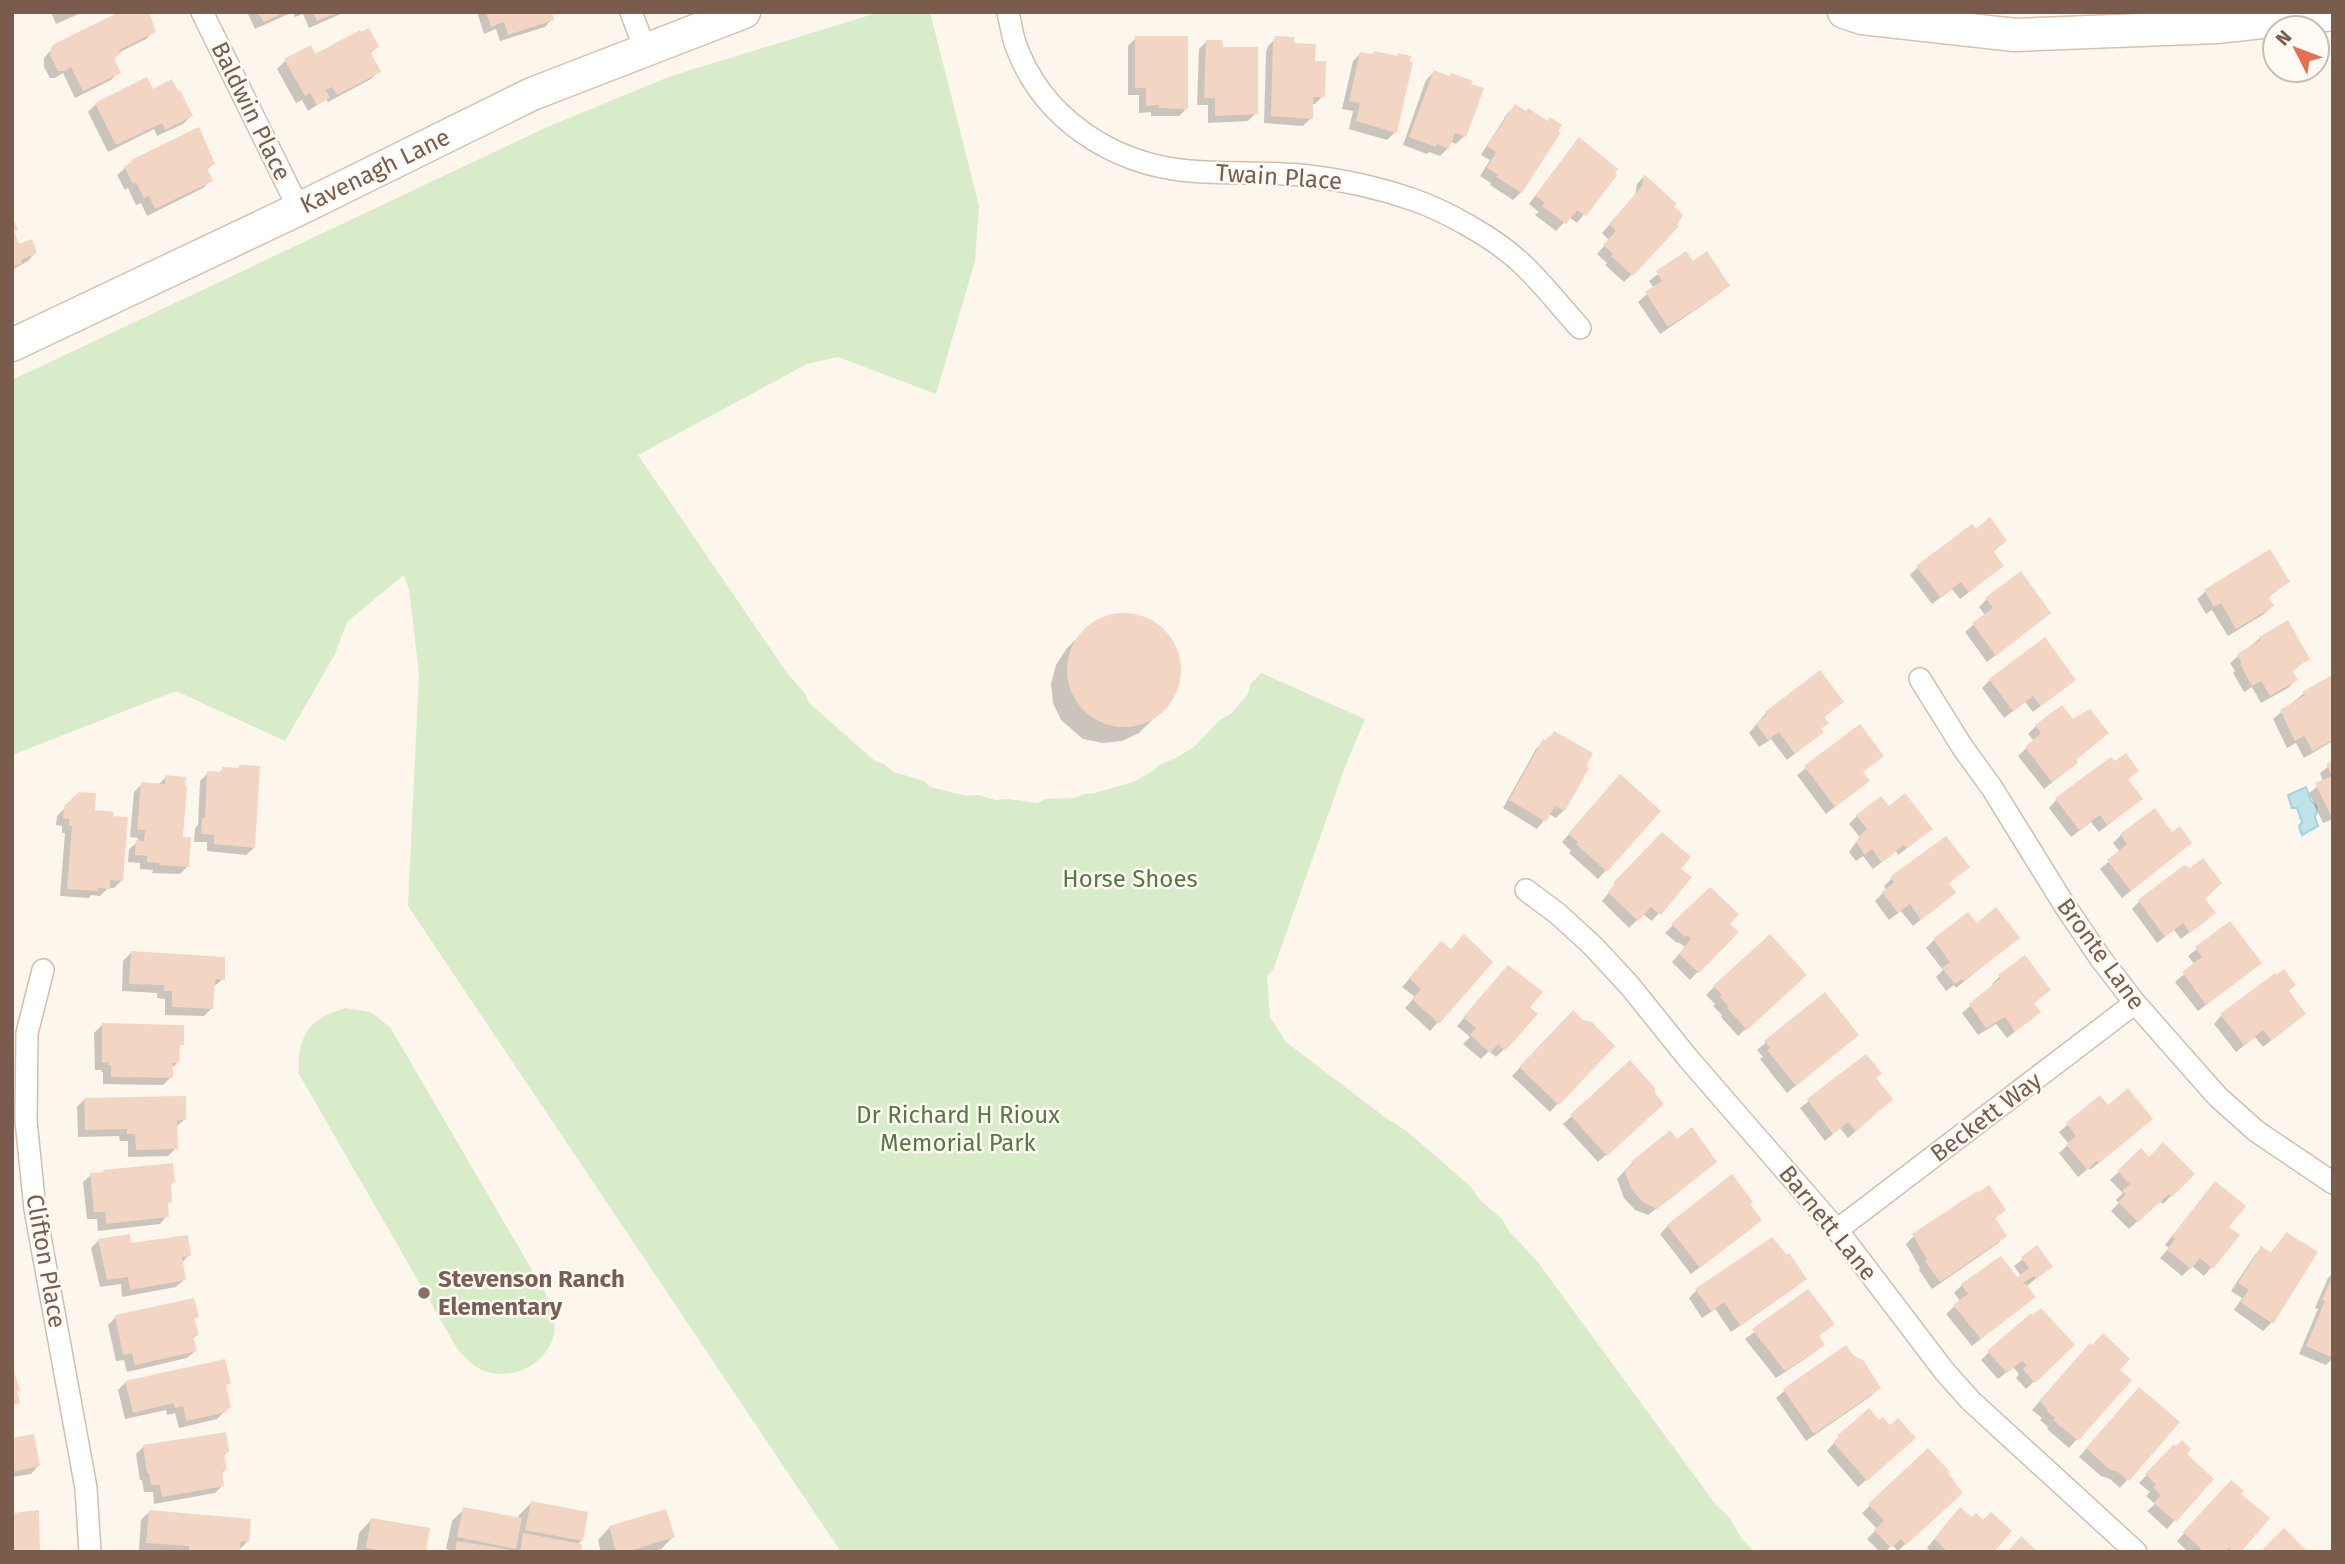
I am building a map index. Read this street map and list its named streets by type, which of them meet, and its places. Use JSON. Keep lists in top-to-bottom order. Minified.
{"streets":{"main road":["Kavenagh Lane"],"street":["Baldwin Place","Twain Place","Bronte Lane","Beckett Way","Barnett Lane","Clifton Place"]},"crossings":[["Baldwin Place","Kavenagh Lane"],["Bronte Lane","Beckett Way"],["Beckett Way","Barnett Lane"]],"parks":["Horse Shoes","Dr Richard H Rioux Memorial Park"],"places":["Stevenson Ranch Elementary"],"north":"top left"}
